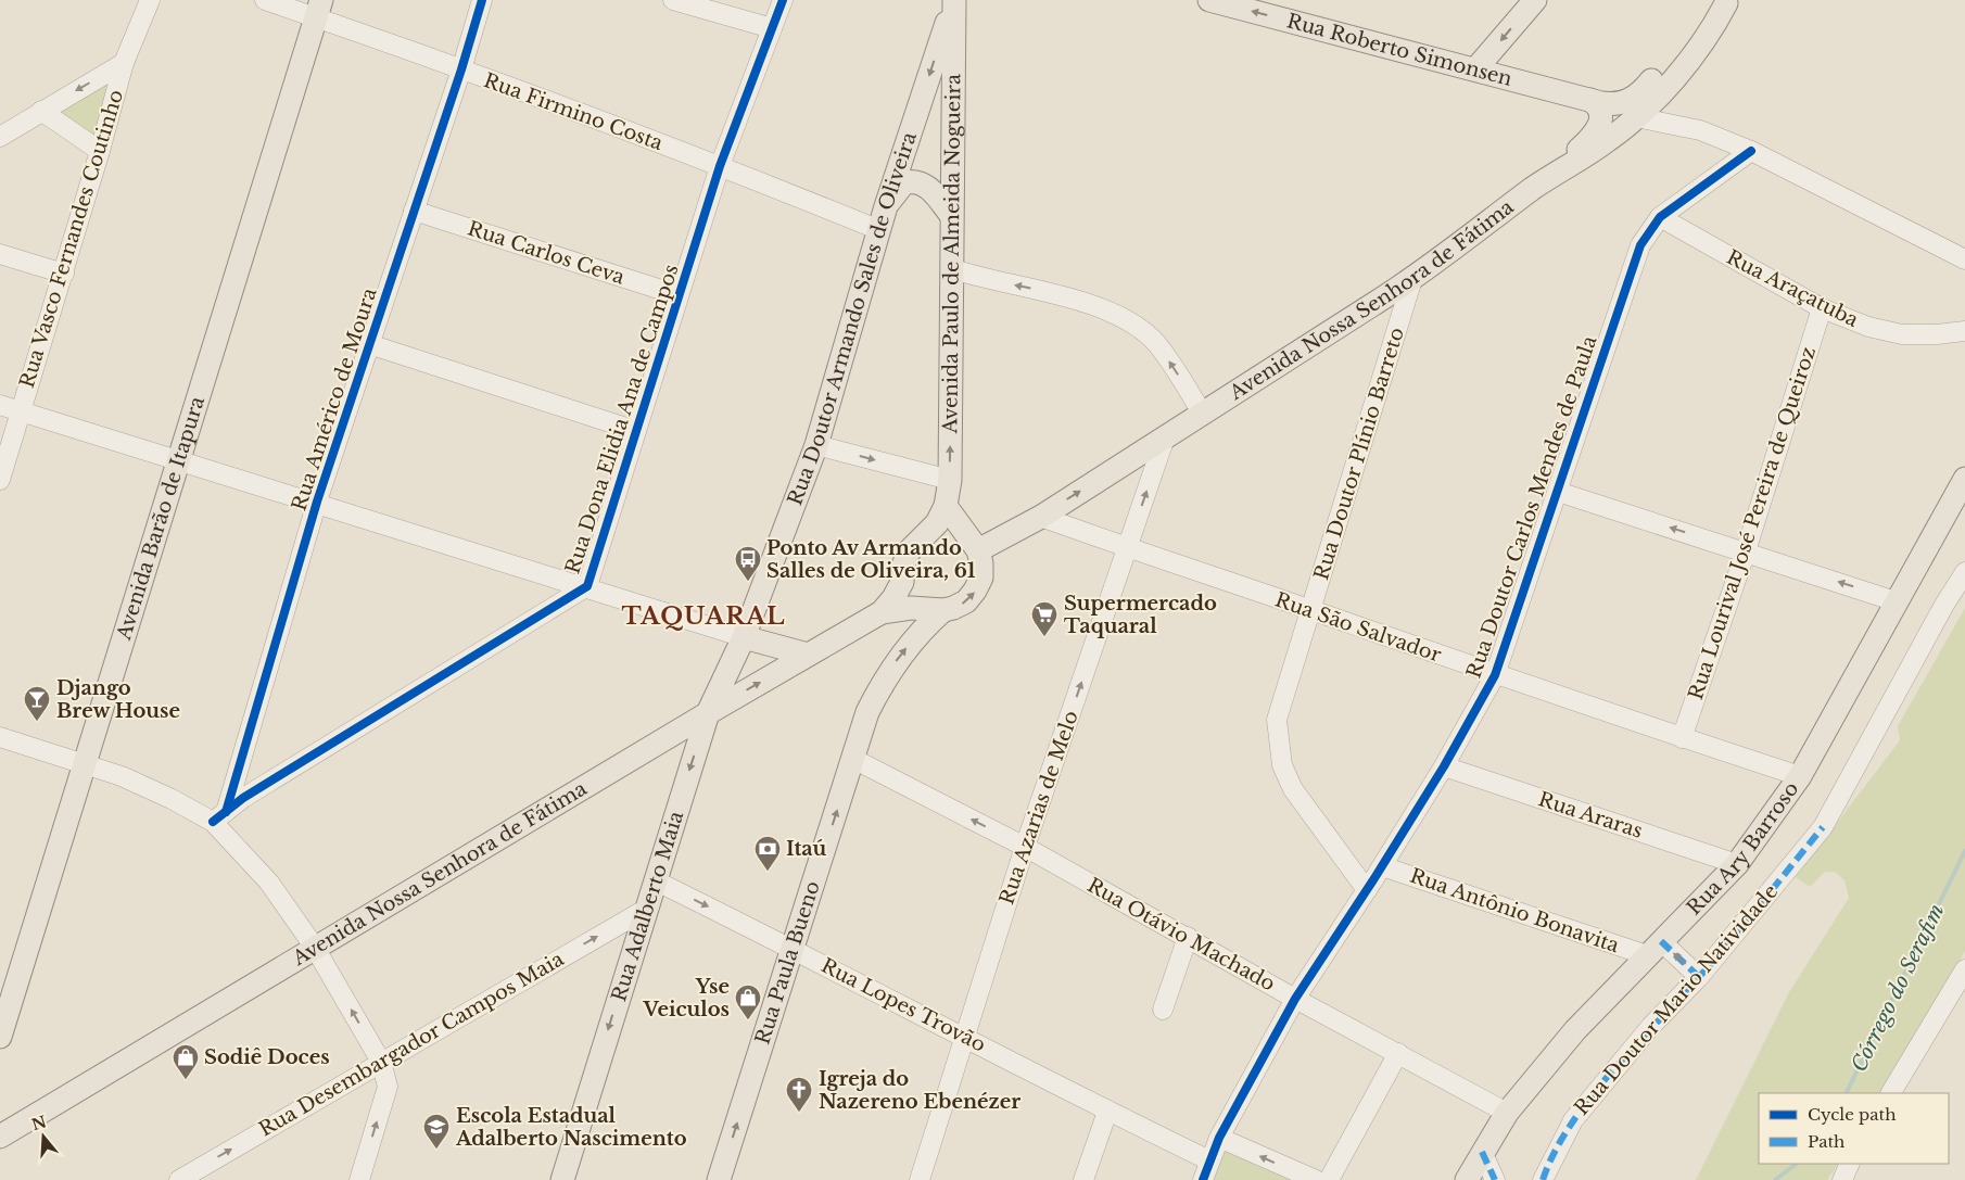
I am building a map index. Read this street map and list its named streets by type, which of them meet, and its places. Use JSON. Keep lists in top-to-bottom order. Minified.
{"streets":{"main road":["Rua Roberto Simonsen","Avenida Paulo de Almeida Nogueira","Avenida Nossa Senhora de Fátima","Rua Doutor Armando Sales de Oliveira","Avenida Barão de Itapura","Rua Ary Barroso","Rua Adalberto Maia","Rua Paula Bueno"],"street":["Rua Firmino Costa","Rua Vasco Fernandes Coutinho","Rua Carlos Ceva","Rua Araçatuba","Rua Américo de Moura","Rua Dona Elidia Ana de Campos","Rua Doutor Plínio Barreto","Rua Doutor Carlos Mendes de Paula","Rua Lourival José Pereira de Queiroz","Rua São Salvador","Rua Azarias de Melo","Rua Araras","Rua Antônio Bonavita","Rua Otávio Machado","Rua Doutor Mario Natividade","Rua Lopes Trovão","Rua Desembargador Campos Maia"]},"crossings":[["Rua Roberto Simonsen","Avenida Nossa Senhora de Fátima"],["Rua Firmino Costa","Rua Doutor Armando Sales de Oliveira"],["Rua Firmino Costa","Rua Américo de Moura"],["Rua Firmino Costa","Rua Dona Elidia Ana de Campos"],["Rua Firmino Costa","Avenida Barão de Itapura"],["Rua Carlos Ceva","Rua Américo de Moura"],["Rua Carlos Ceva","Rua Dona Elidia Ana de Campos"],["Avenida Paulo de Almeida Nogueira","Rua Doutor Armando Sales de Oliveira"],["Rua Araçatuba","Rua Doutor Carlos Mendes de Paula"],["Rua Araçatuba","Rua Lourival José Pereira de Queiroz"],["Avenida Nossa Senhora de Fátima","Rua Doutor Plínio Barreto"],["Avenida Nossa Senhora de Fátima","Rua São Salvador"],["Avenida Nossa Senhora de Fátima","Rua Azarias de Melo"],["Avenida Nossa Senhora de Fátima","Rua Adalberto Maia"],["Rua Doutor Armando Sales de Oliveira","Rua Adalberto Maia"],["Rua Américo de Moura","Rua Dona Elidia Ana de Campos"],["Rua Doutor Plínio Barreto","Rua Doutor Carlos Mendes de Paula"],["Rua Doutor Plínio Barreto","Rua São Salvador"],["Rua Doutor Carlos Mendes de Paula","Rua São Salvador"],["Rua Doutor Carlos Mendes de Paula","Rua Araras"],["Rua Doutor Carlos Mendes de Paula","Rua Antônio Bonavita"],["Rua Doutor Carlos Mendes de Paula","Rua Otávio Machado"],["Rua Doutor Carlos Mendes de Paula","Rua Lopes Trovão"],["Rua Lourival José Pereira de Queiroz","Rua São Salvador"],["Rua São Salvador","Rua Azarias de Melo"],["Rua São Salvador","Rua Ary Barroso"],["Rua Azarias de Melo","Rua Otávio Machado"],["Rua Azarias de Melo","Rua Lopes Trovão"],["Rua Araras","Rua Ary Barroso"],["Rua Ary Barroso","Rua Antônio Bonavita"],["Rua Ary Barroso","Rua Otávio Machado"],["Rua Adalberto Maia","Rua Lopes Trovão"],["Rua Adalberto Maia","Rua Desembargador Campos Maia"],["Rua Otávio Machado","Rua Paula Bueno"],["Rua Paula Bueno","Rua Lopes Trovão"]],"one_way":["Rua Roberto Simonsen","Avenida Paulo de Almeida Nogueira","Rua Azarias de Melo","Rua Adalberto Maia","Rua Paula Bueno","Rua Desembargador Campos Maia"],"districts":["TAQUARAL"],"water":["Córrego do Serafim"],"places":{"bus stop":["Ponto Av Armando Salles de Oliveira, 61"],"supermarket":["Supermercado Taquaral"],"bar":["Django Brew House"],"bank":["Itaú"],"shop":["Yse Veiculos","Sodiê Doces"],"church":["Igreja do Nazereno Ebenézer"],"school or university":["Escola Estadual Adalberto Nascimento"]},"legend":["Cycle path","Path"],"north":"top"}
